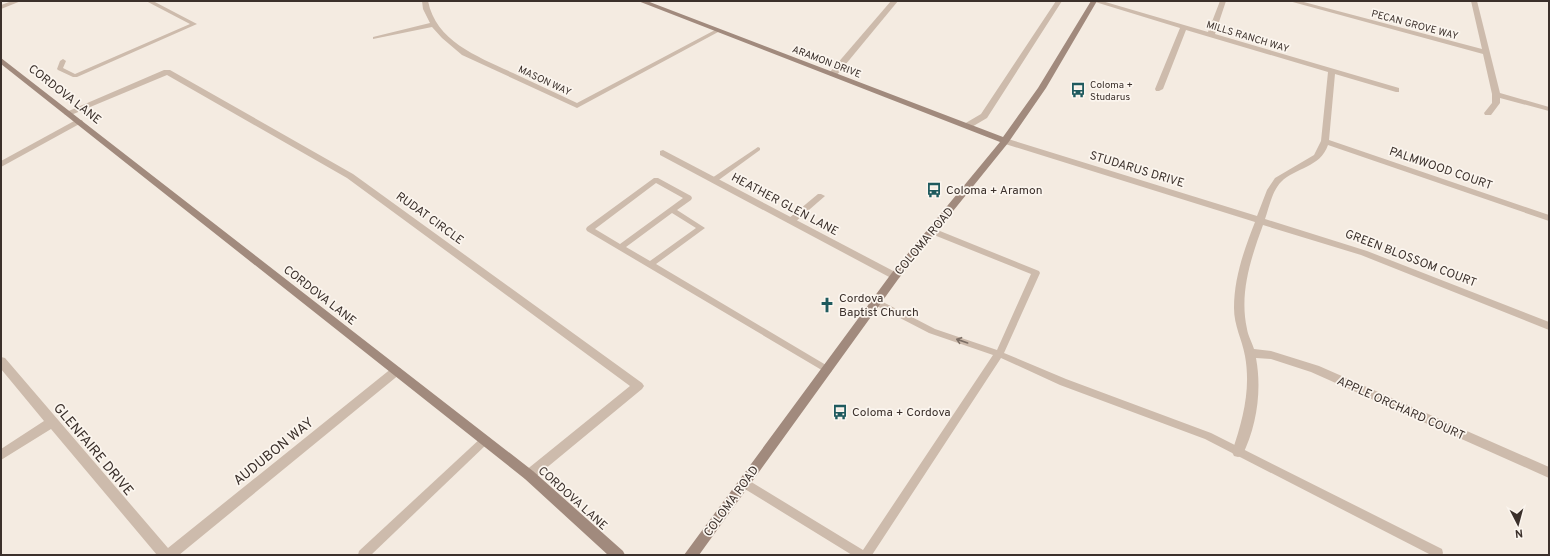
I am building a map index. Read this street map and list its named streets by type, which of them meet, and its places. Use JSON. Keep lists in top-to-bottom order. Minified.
{"streets":{"street":["PECAN GROVE WAY","MILLS RANCH WAY","ARAMON DRIVE","MASON WAY","CORDOVA LANE","PALMWOOD COURT","STUDARUS DRIVE","HEATHER GLEN LANE","RUDAT CIRCLE","COLOMA ROAD","GREEN BLOSSOM COURT","APPLE ORCHARD COURT","GLENFAIRE DRIVE","AUDUBON WAY"]},"crossings":[["MILLS RANCH WAY","COLOMA ROAD"],["ARAMON DRIVE","MASON WAY"],["ARAMON DRIVE","STUDARUS DRIVE"],["ARAMON DRIVE","COLOMA ROAD"],["CORDOVA LANE","RUDAT CIRCLE"],["CORDOVA LANE","AUDUBON WAY"],["STUDARUS DRIVE","COLOMA ROAD"],["STUDARUS DRIVE","GREEN BLOSSOM COURT"],["HEATHER GLEN LANE","COLOMA ROAD"]],"places":{"bus stop":["Coloma + Studarus","Coloma + Aramon","Coloma + Cordova"],"church":["Cordova Baptist Church"]},"north":"bottom"}
